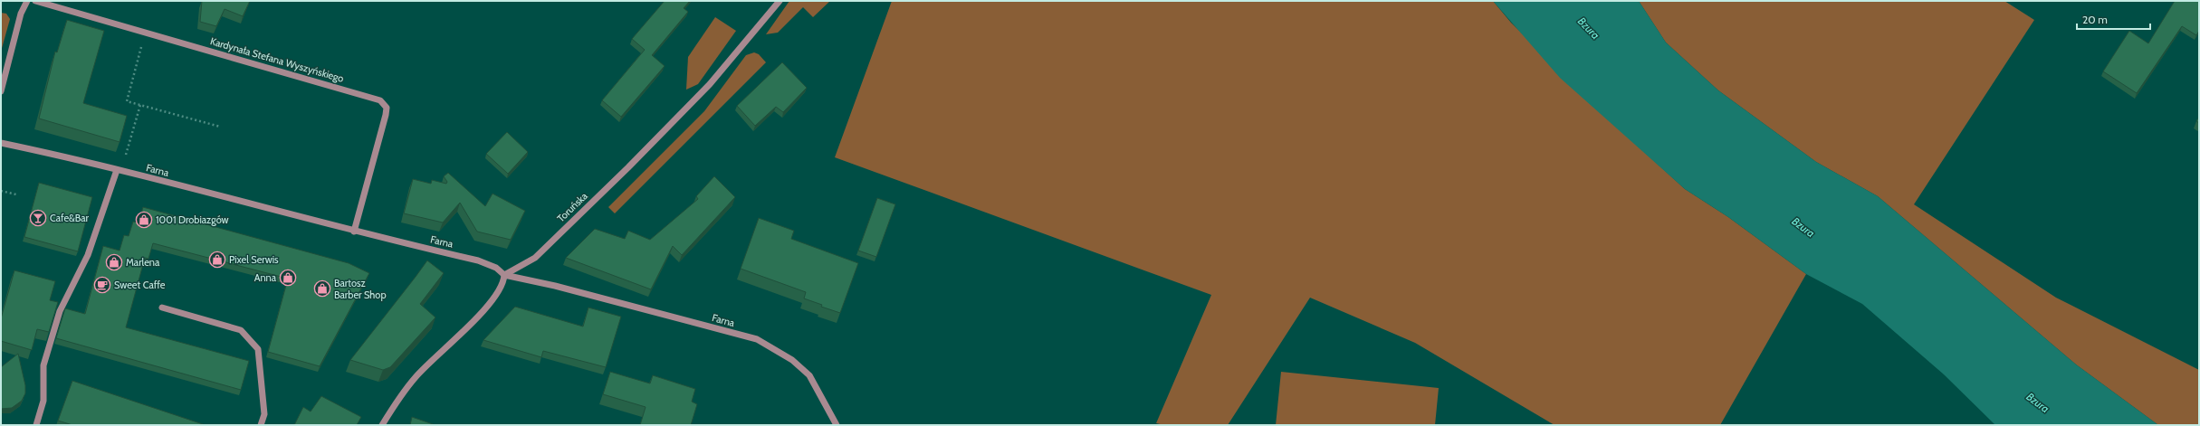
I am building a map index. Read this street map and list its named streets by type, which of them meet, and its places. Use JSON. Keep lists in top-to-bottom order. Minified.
{"streets":{"street":["Kardynała Stefana Wyszyńskiego","Farna","Toruńska"]},"crossings":[["Kardynała Stefana Wyszyńskiego","Farna"],["Farna","Toruńska"]],"water":["Bzura"],"places":{"bar":["Cafe&Bar"],"shop":["1001 Drobiazgów","Pixel Serwis","Marlena","Anna","Bartosz Barber Shop"],"cafe":["Sweet Caffe"]},"scale_bar":"20 m"}
